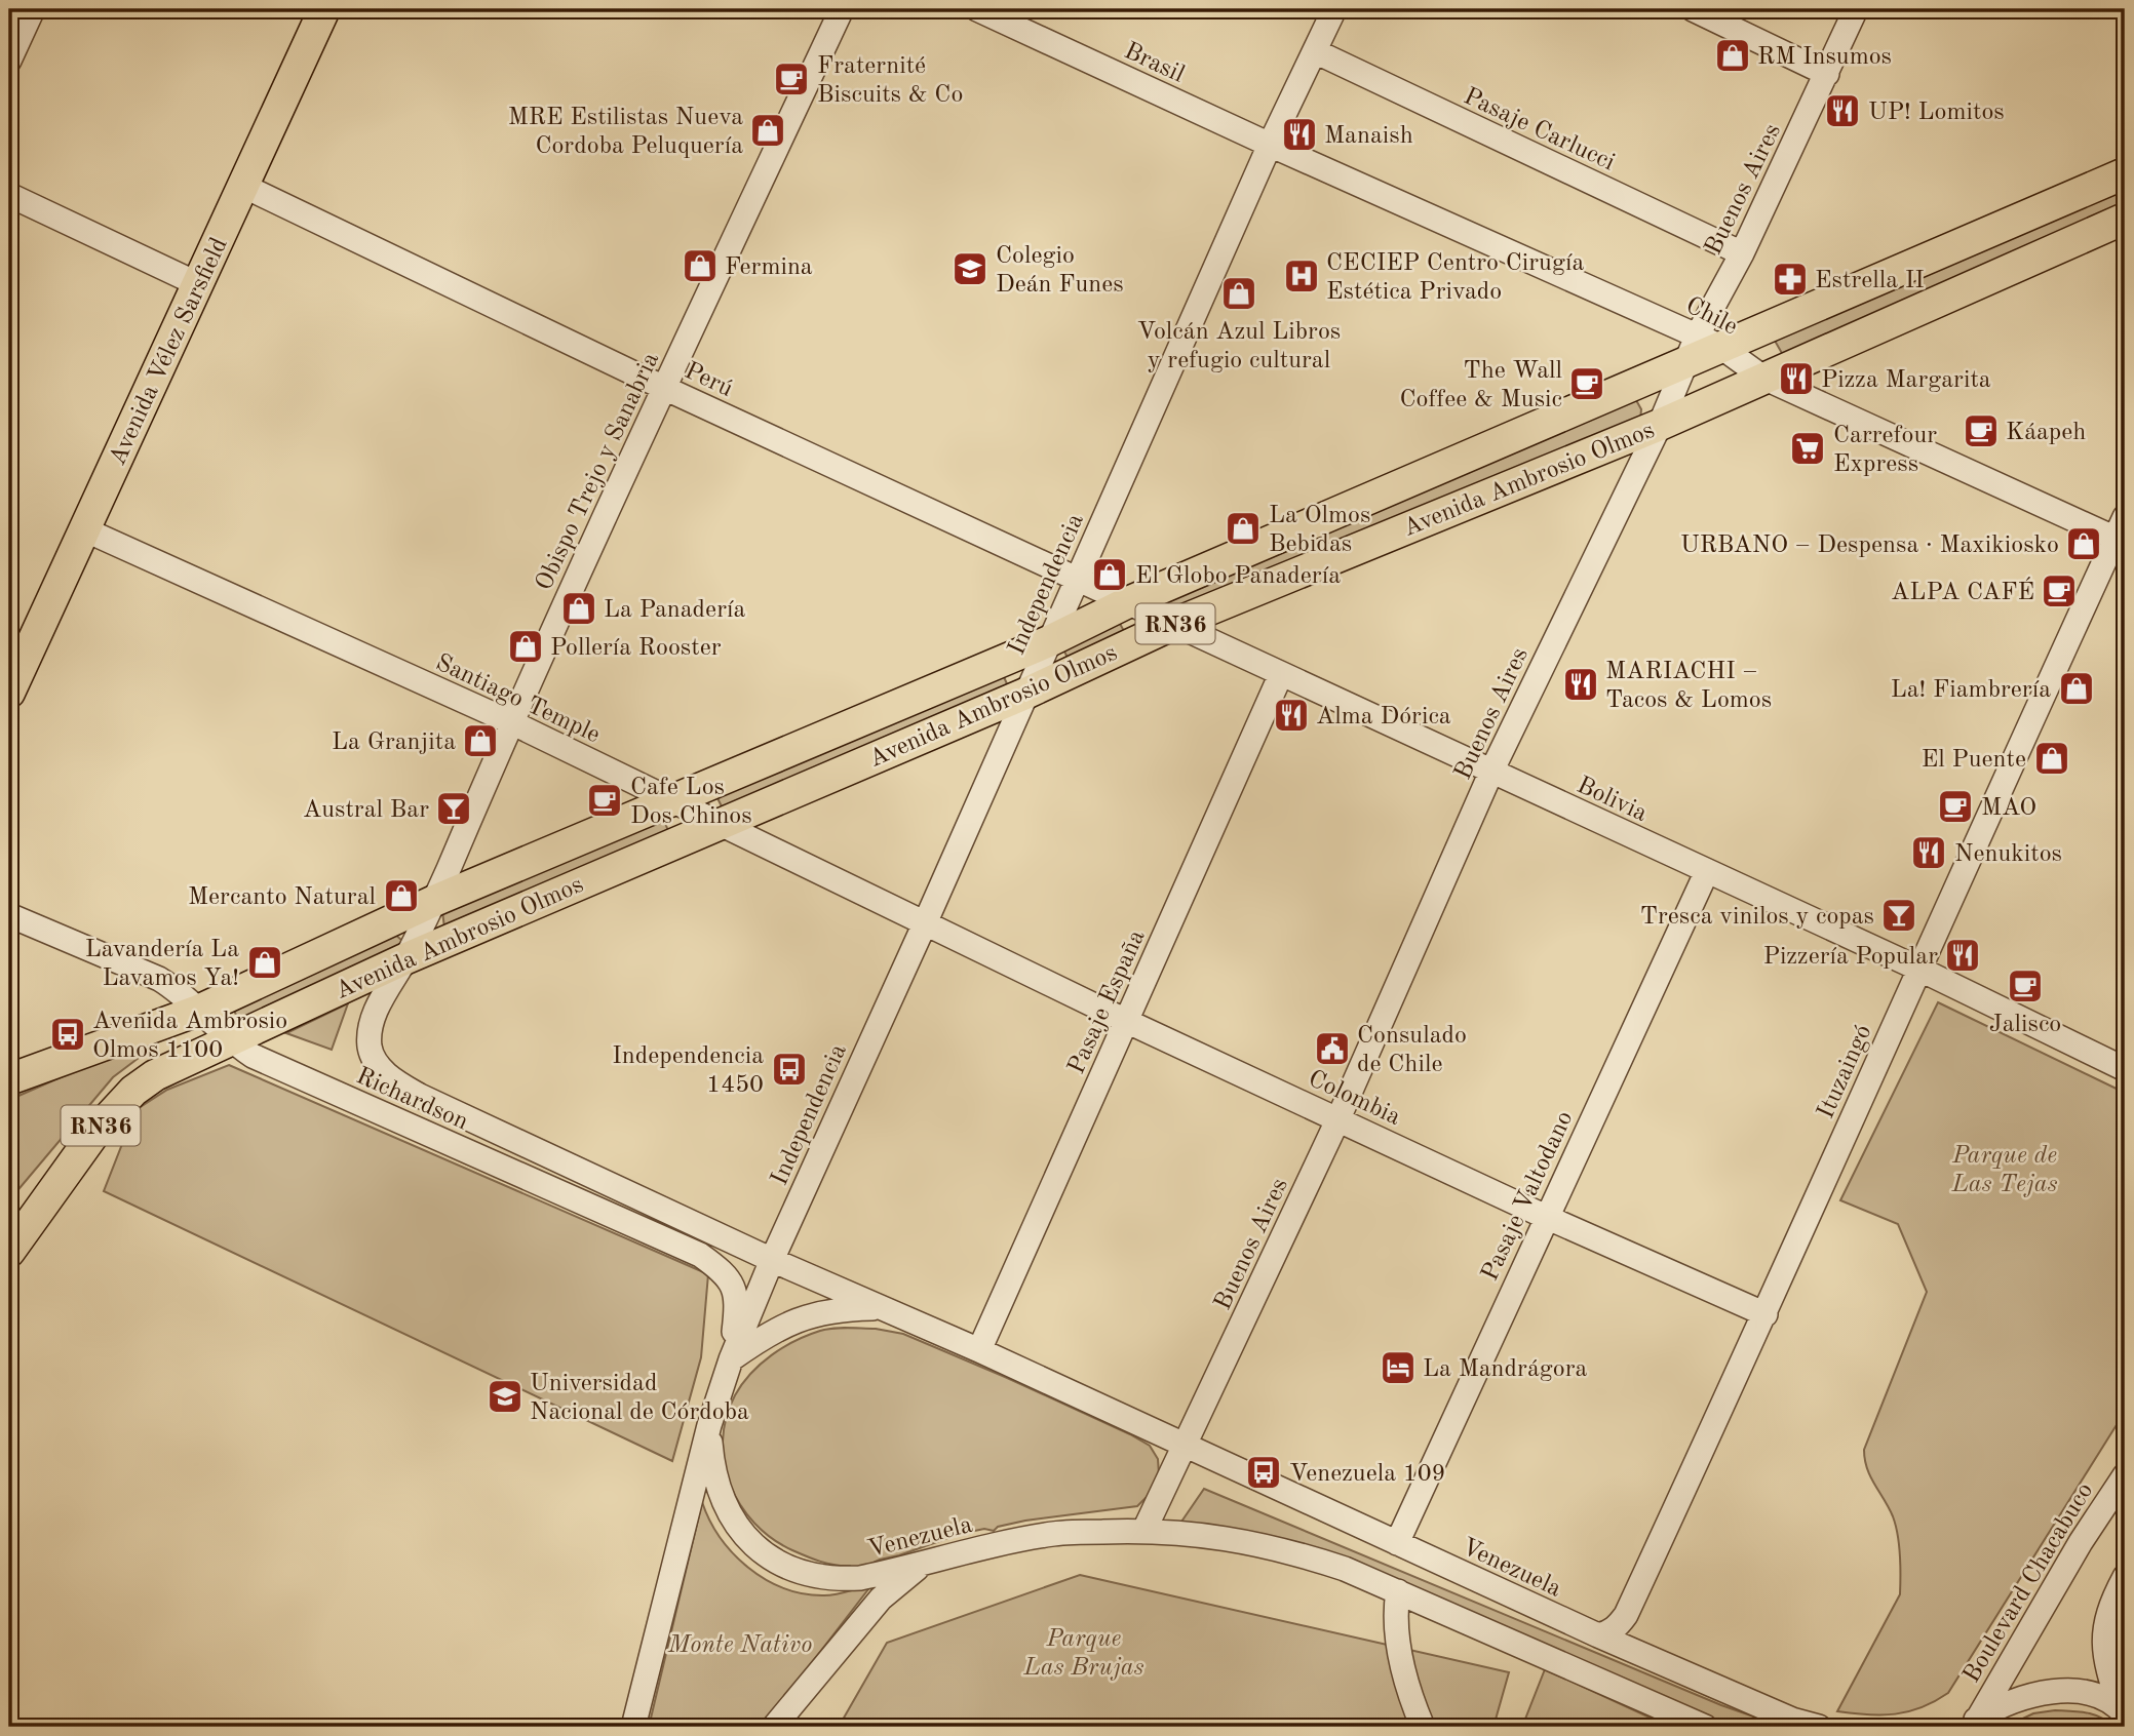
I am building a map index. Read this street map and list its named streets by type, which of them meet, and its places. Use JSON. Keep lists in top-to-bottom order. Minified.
{"streets":{"main road":["Avenida Vélez Sarsfield","Avenida Ambrosio Olmos","RN36"],"street":["Brasil","Pasaje Carlucci","Buenos Aires","Chile","Perú","Obispo Trejo y Sanabria","Independencia","Santiago Temple","Bolivia","Pasaje España","Ituzaingó","Colombia","Richardson","Pasaje Valtodano","Venezuela","Boulevard Chacabuco"]},"crossings":[["Brasil","Chile"],["Brasil","Independencia"],["Pasaje Carlucci","Buenos Aires"],["Pasaje Carlucci","Independencia"],["Buenos Aires","Chile"],["Buenos Aires","Avenida Ambrosio Olmos"],["Buenos Aires","Bolivia"],["Buenos Aires","Colombia"],["Buenos Aires","Venezuela"],["Chile","Avenida Ambrosio Olmos"],["Chile","Independencia"],["Chile","Ituzaingó"],["Avenida Vélez Sarsfield","Perú"],["Avenida Vélez Sarsfield","Santiago Temple"],["Perú","Obispo Trejo y Sanabria"],["Perú","Independencia"],["Perú","Bolivia"],["Obispo Trejo y Sanabria","Avenida Ambrosio Olmos"],["Obispo Trejo y Sanabria","Santiago Temple"],["Obispo Trejo y Sanabria","Richardson"],["Avenida Ambrosio Olmos","Independencia"],["Avenida Ambrosio Olmos","Santiago Temple"],["Avenida Ambrosio Olmos","Bolivia"],["Avenida Ambrosio Olmos","Richardson"],["Independencia","Santiago Temple"],["Independencia","Bolivia"],["Independencia","Colombia"],["Independencia","Richardson"],["Independencia","Venezuela"],["Santiago Temple","Colombia"],["Bolivia","Pasaje España"],["Bolivia","Ituzaingó"],["Bolivia","Pasaje Valtodano"],["Pasaje España","Colombia"],["Pasaje España","Venezuela"],["Ituzaingó","Colombia"],["Ituzaingó","Venezuela"],["Colombia","Pasaje Valtodano"],["Richardson","Venezuela"],["Pasaje Valtodano","Venezuela"]],"parks":["Parque de Las Tejas","Parque Las Brujas","Monte Nativo"],"places":{"shop":["RM Insumos","MRE Estilistas Nueva Cordoba Peluquería","Fermina","Volcán Azul Libros y refugio cultural","La Olmos Bebidas","URBANO – Despensa · Maxikiosko","El Globo Panadería","La Panadería","Pollería Rooster","La! Fiambrería","La Granjita","El Puente","Mercanto Natural","Lavandería La Lavamos Ya!"],"cafe":["Fraternité Biscuits & Co","The Wall Coffee & Music","Káapeh","ALPA CAFÉ","Cafe Los Dos Chinos","MAO","Jalisco"],"restaurant":["UP! Lomitos","Manaish","Pizza Margarita","MARIACHI – Tacos & Lomos","Alma Dórica","Nenukitos","Pizzería Popular"],"school or university":["Colegio Deán Funes","Universidad Nacional de Córdoba"],"hospital":["CECIEP Centro Cirugía Estética Privado"],"pharmacy":["Estrella II"],"supermarket":["Carrefour Express"],"bar":["Austral Bar","Tresca vinilos y copas"],"bus stop":["Avenida Ambrosio Olmos 1100","Independencia 1450","Venezuela 109"],"public building":["Consulado de Chile"],"hotel":["La Mandrágora"]}}
